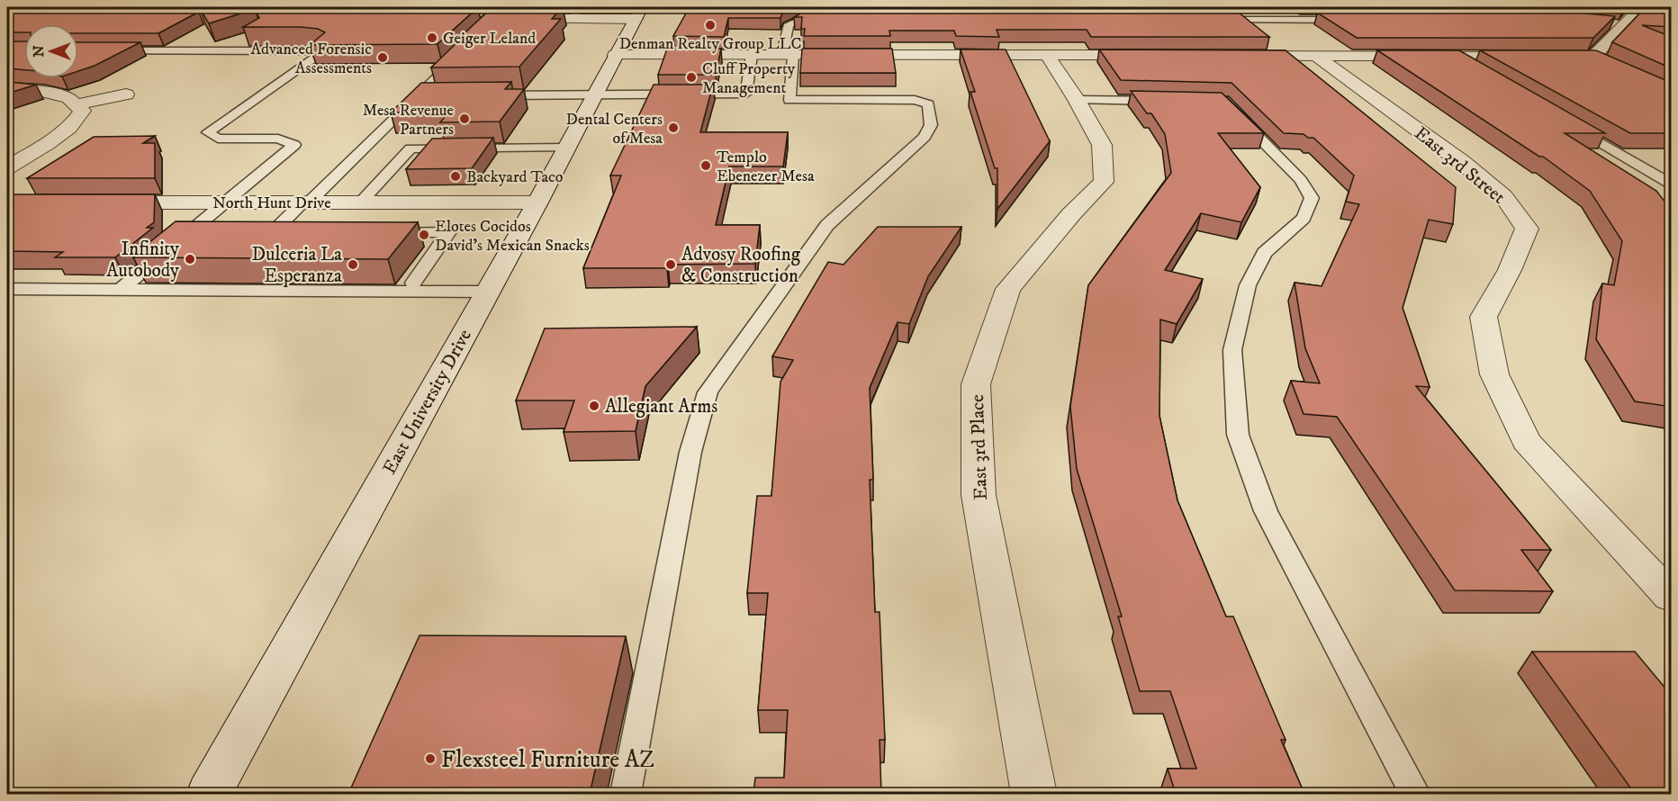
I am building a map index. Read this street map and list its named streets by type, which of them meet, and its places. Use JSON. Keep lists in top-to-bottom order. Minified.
{"streets":{"street":["East 3rd Street","North Hunt Drive","East University Drive","East 3rd Place"]},"crossings":[["North Hunt Drive","East University Drive"]],"places":["Denman Realty Group LLC","Geiger Leland","Advanced Forensic Assessments","Cluff Property Management","Mesa Revenue Partners","Dental Centers of Mesa","Templo Ebenezer Mesa","Backyard Taco","Elotes Cocidos David's Mexican Snacks","Infinity Autobody","Dulceria La Esperanza","Advosy Roofing & Construction","Allegiant Arms","Flexsteel Furniture AZ"],"north":"left"}
